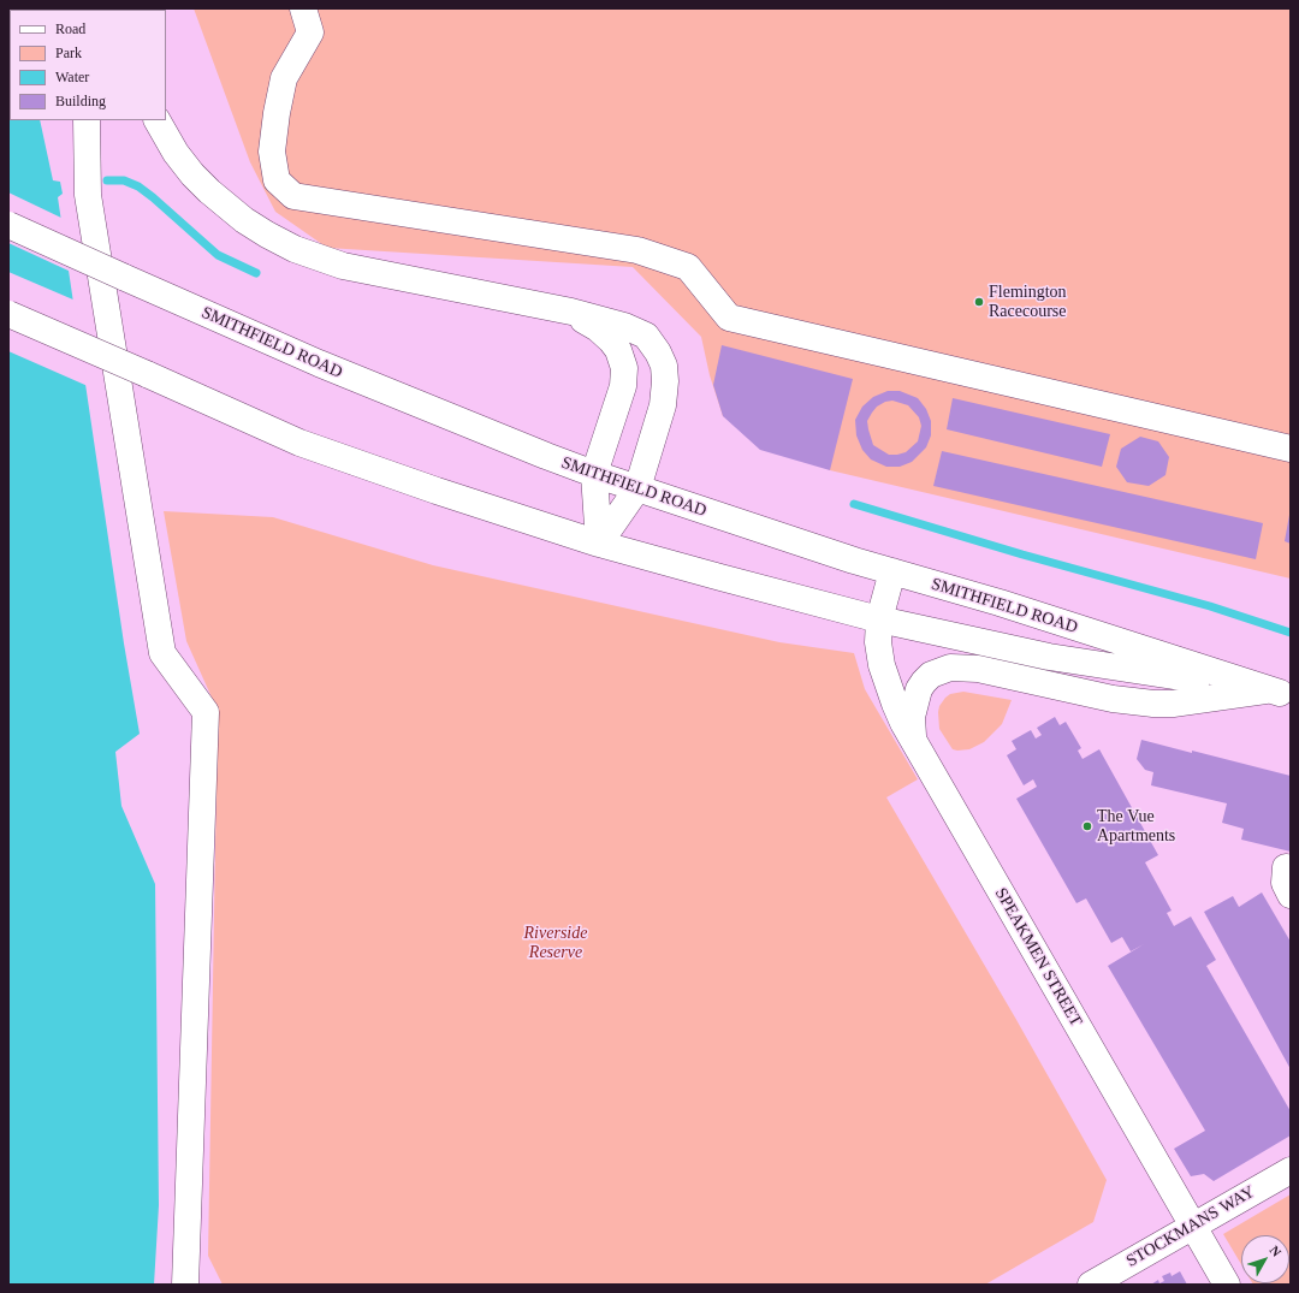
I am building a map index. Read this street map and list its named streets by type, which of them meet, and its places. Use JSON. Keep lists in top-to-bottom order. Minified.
{"streets":{"main road":["SMITHFIELD ROAD","SPEAKMEN STREET","STOCKMANS WAY"]},"crossings":[["SMITHFIELD ROAD","SPEAKMEN STREET"],["SPEAKMEN STREET","STOCKMANS WAY"]],"parks":["Riverside Reserve"],"places":["Flemington Racecourse","The Vue Apartments"],"legend":["Road","Park","Water","Building"],"north":"top right"}
